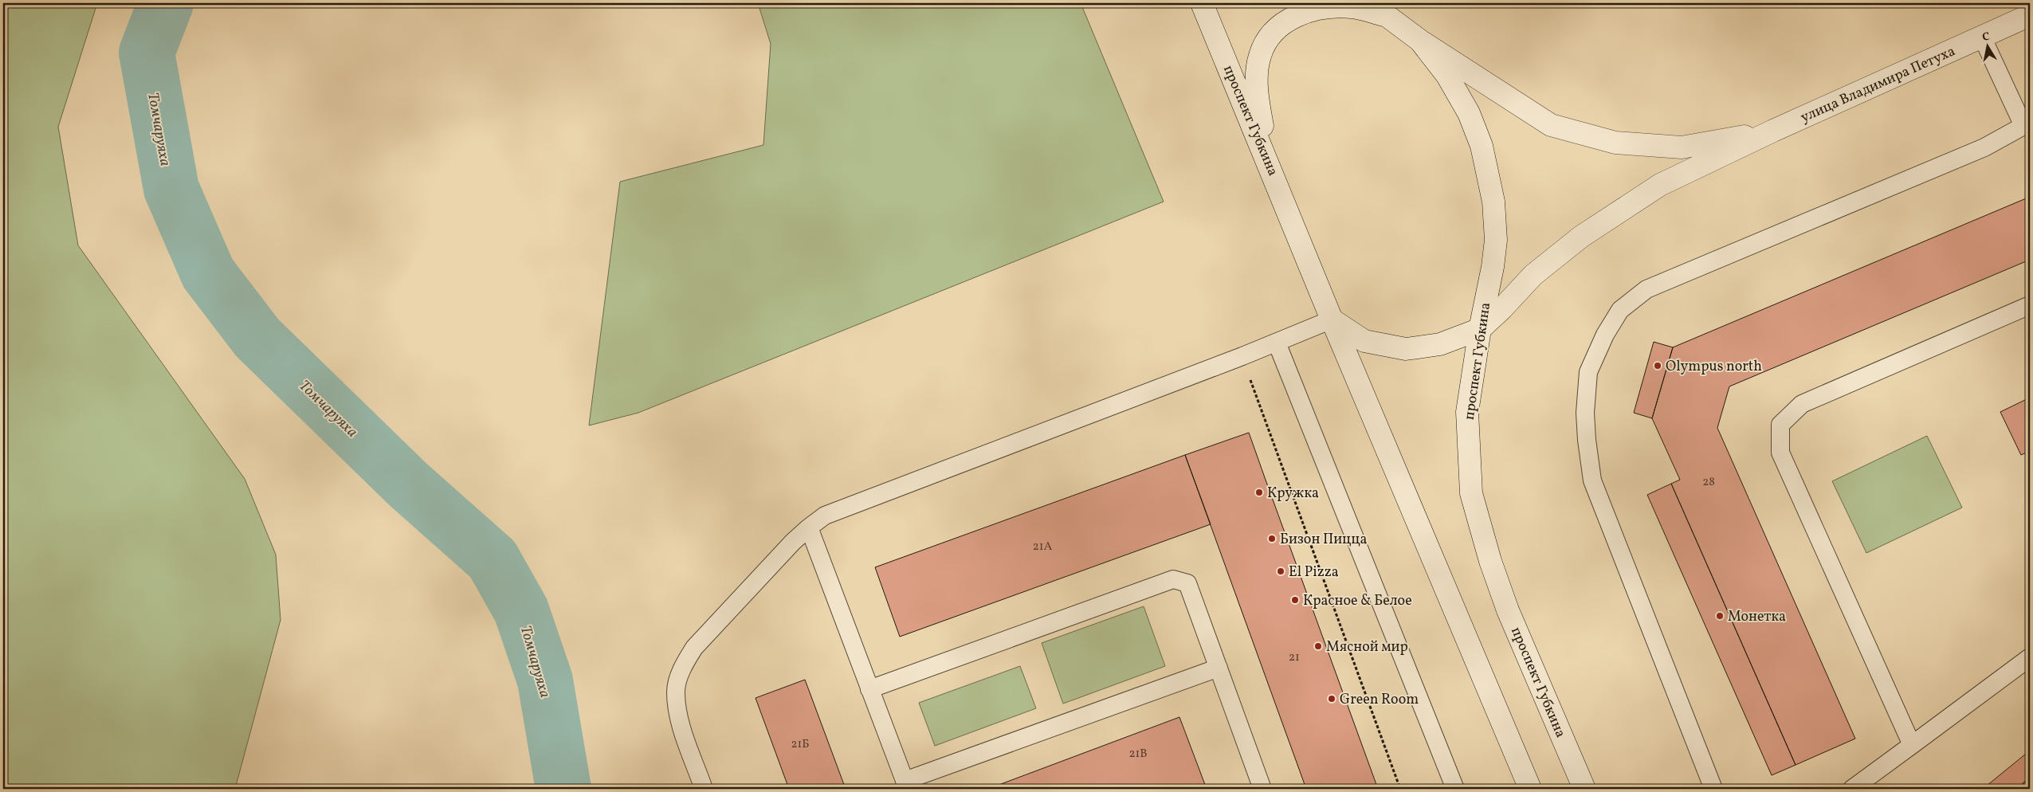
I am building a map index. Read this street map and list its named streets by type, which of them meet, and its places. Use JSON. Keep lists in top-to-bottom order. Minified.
{"streets":{"main road":["улица Владимира Петуха","проспект Губкина"]},"water":["Томчаруяха"],"places":["Olympus north","Кружка","Бизон Пицца","El Pizza","Красное & Белое","Монетка","Мясной мир","Green Room"],"house_numbers":["28","21А","21","21Б","21В"],"north":"top"}
